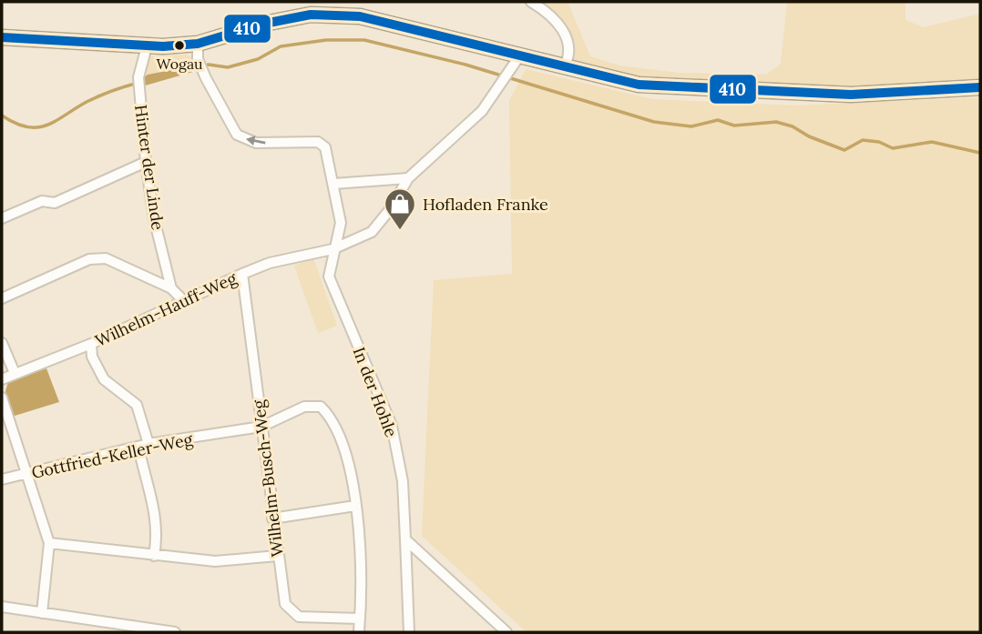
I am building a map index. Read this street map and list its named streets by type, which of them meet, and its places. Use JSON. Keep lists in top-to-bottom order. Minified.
{"streets":{"street":["Hinter der Linde","Wilhelm-Hauff-Weg","In der Hohle","Gottfried-Keller-Weg","Wilhelm-Busch-Weg"]},"crossings":[["Wilhelm-Hauff-Weg","In der Hohle"],["Wilhelm-Hauff-Weg","Wilhelm-Busch-Weg"],["Gottfried-Keller-Weg","Wilhelm-Busch-Weg"]],"places":{"other":["Wogau"],"shop":["Hofladen Franke"]},"lines":["transit line 410"]}
